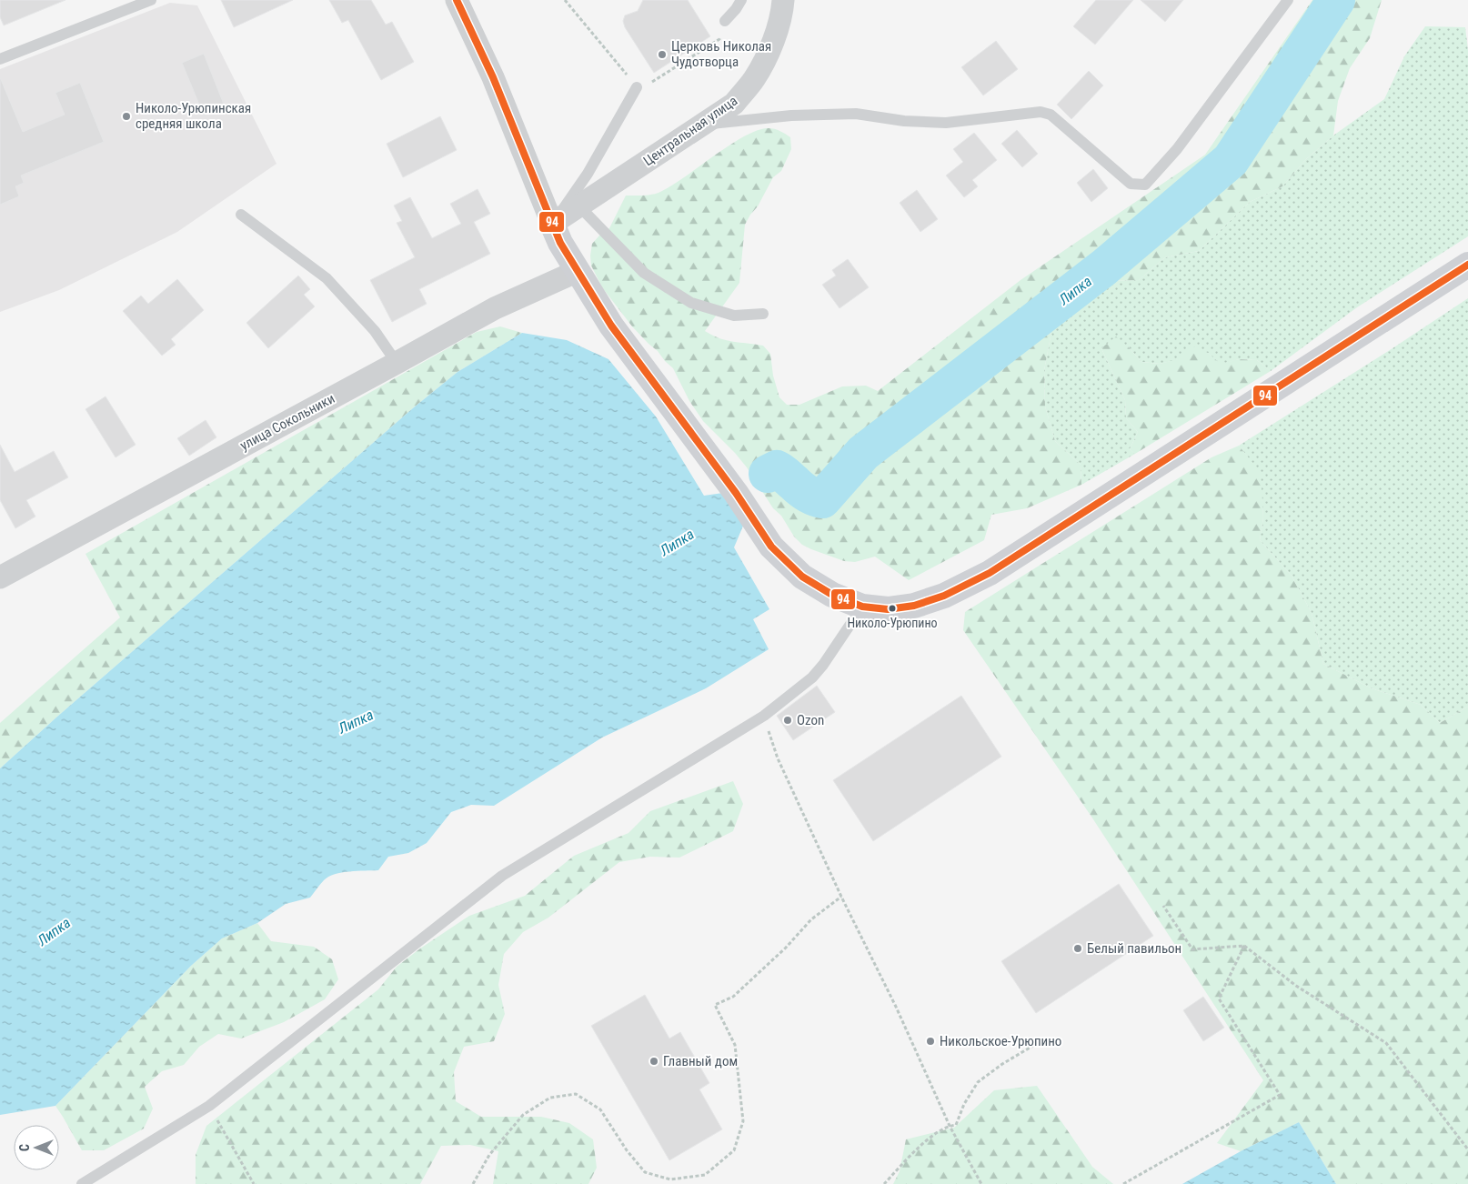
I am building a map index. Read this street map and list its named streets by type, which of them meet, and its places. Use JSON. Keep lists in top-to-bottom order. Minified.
{"streets":{"street":["Центральная улица","улица Сокольники"]},"water":["Липка"],"places":["Церковь Николая Чудотворца","Николо-Урюпинская средняя школа","Николо-Урюпино","Ozon","Белый павильон","Никольское-Урюпино","Главный дом"],"lines":["transit line 94"],"north":"left"}
